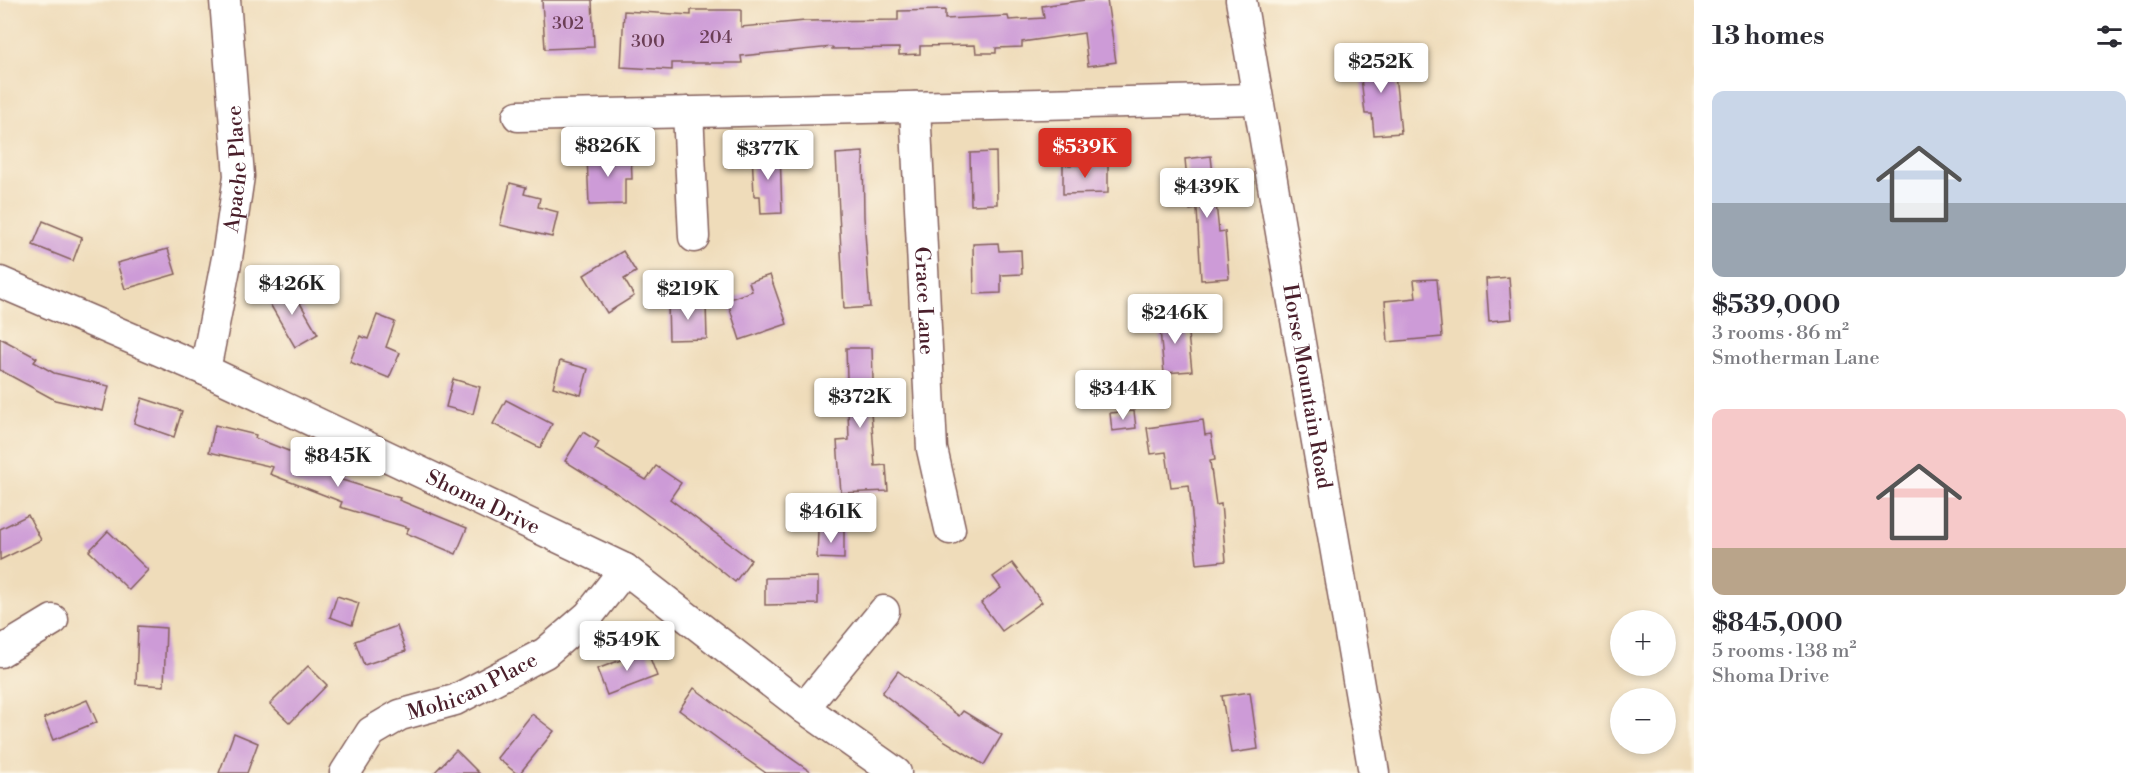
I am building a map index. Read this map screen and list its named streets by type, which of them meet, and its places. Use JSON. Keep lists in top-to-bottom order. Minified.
{"streets":{"street":["Apache Place","Grace Lane","Horse Mountain Road","Shoma Drive","Mohican Place"]},"crossings":[["Apache Place","Shoma Drive"],["Shoma Drive","Mohican Place"]],"house_numbers":["302","204","300"],"page":{"heading":"13 homes","price":["$252K","$826K","$539K","$377K","$439K","$426K","$219K","$246K","$344K","$372K","$845K","$461K","$549K"],"list":[{"name":"$539,000","note":"3 rooms · 86 m² · Smotherman Lane"},{"name":"$845,000","note":"5 rooms · 138 m² · Shoma Drive"}],"map_buttons":["+","−"]}}
